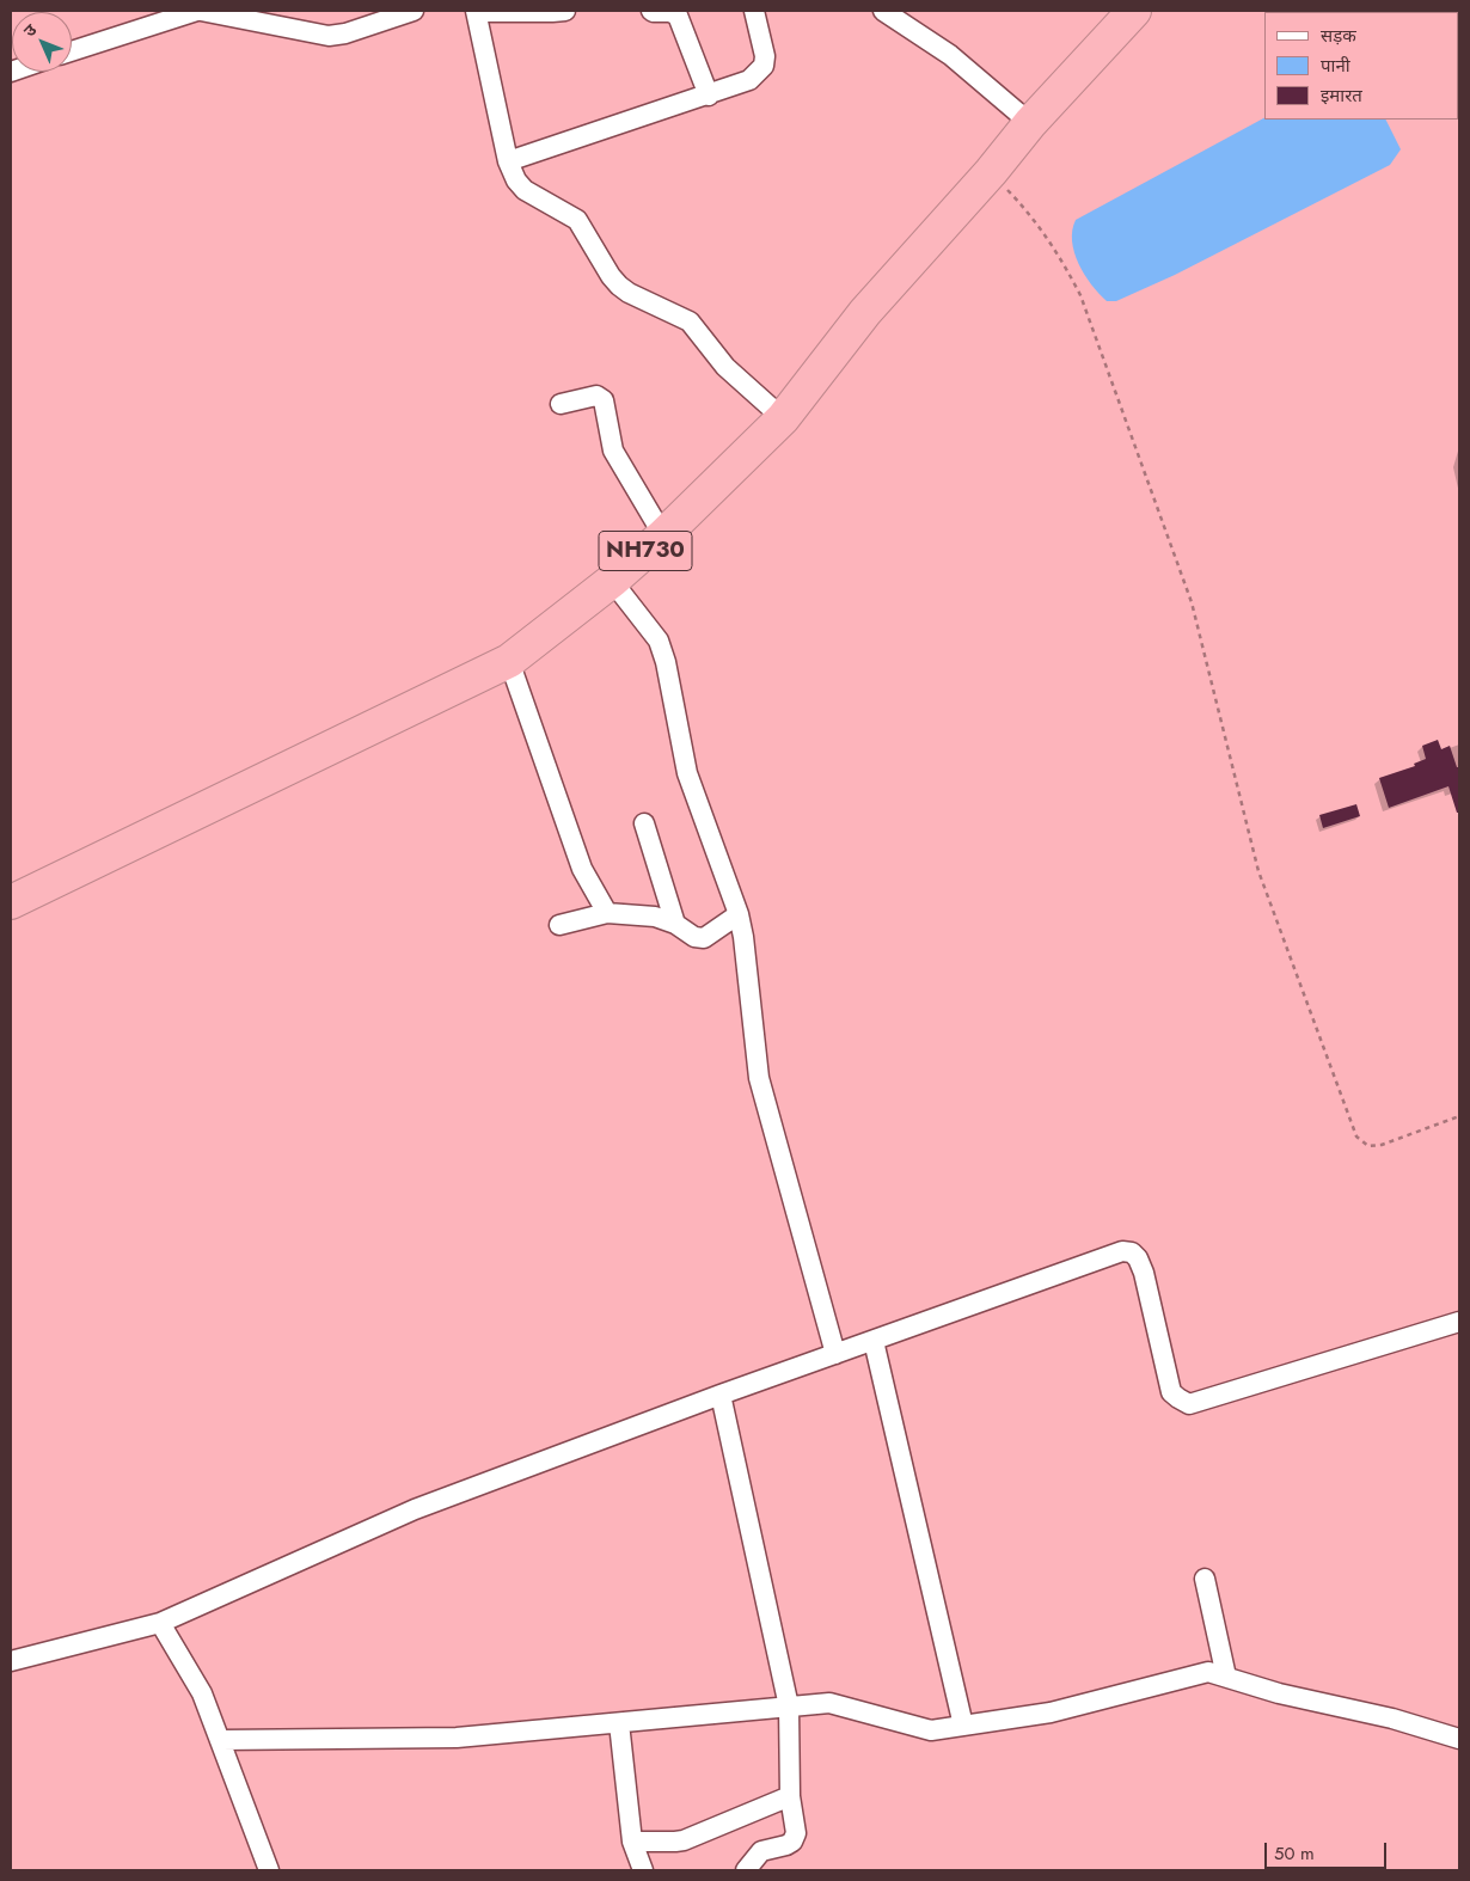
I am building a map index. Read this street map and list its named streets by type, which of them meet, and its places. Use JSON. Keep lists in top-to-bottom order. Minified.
{"streets":{"highway":["NH730"]},"legend":["सड़क","पानी","इमारत"],"scale_bar":"50 m","north":"top left"}
